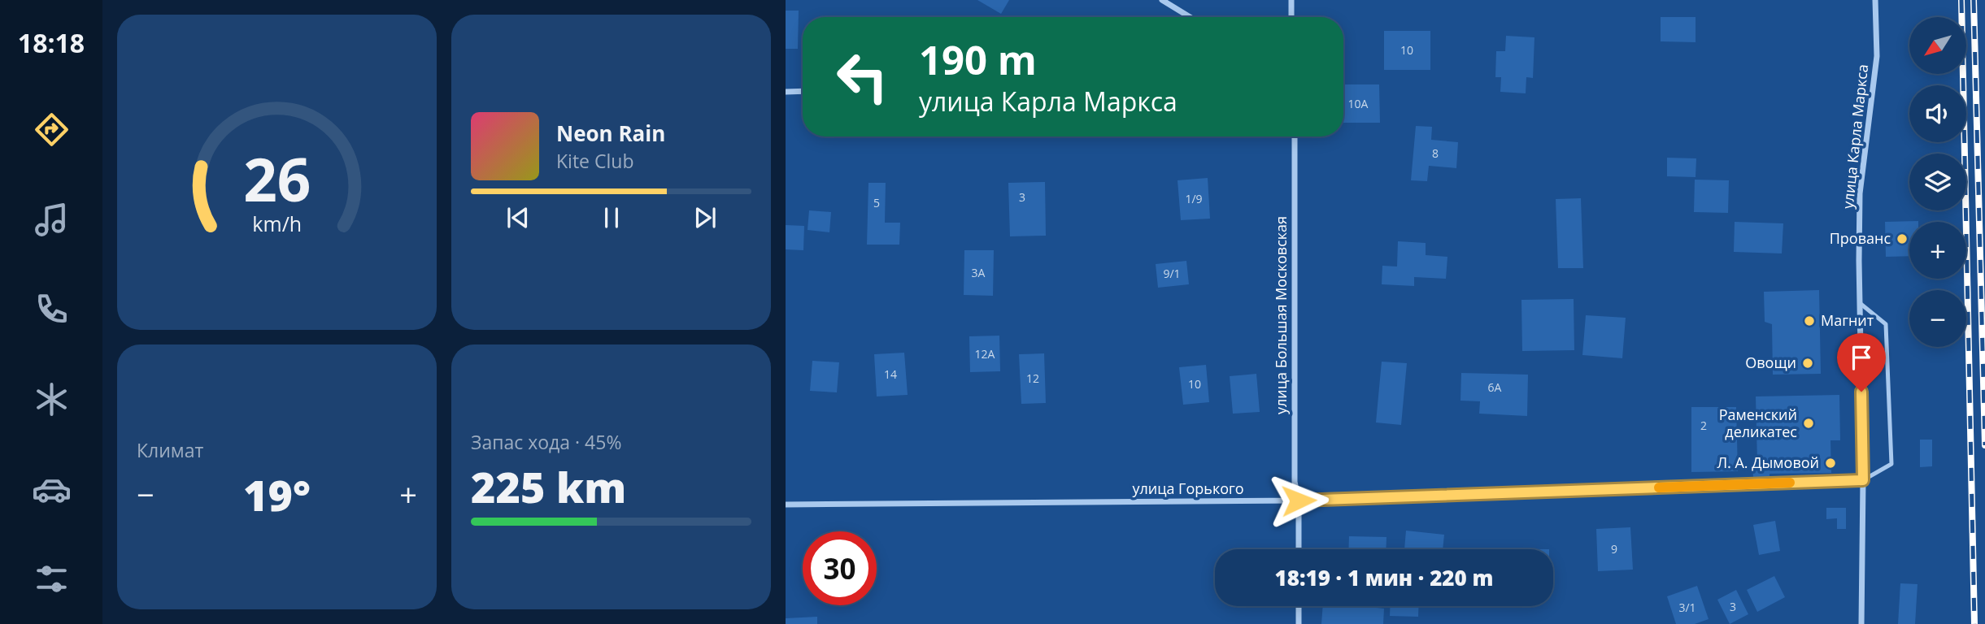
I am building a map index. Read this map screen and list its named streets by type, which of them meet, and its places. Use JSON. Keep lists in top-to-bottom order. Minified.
{"streets":{"street":["улица Карла Маркса","улица Большая Московская","улица Горького"]},"crossings":[["улица Карла Маркса","улица Горького"],["улица Большая Московская","улица Горького"]],"places":["Прованс","Магнит","Овощи","Раменский деликатес","Л. А. Дымовой"],"house_numbers":["10","10А","8","3","1/9","5","3А","9/1","12А","14","12","10","6А","2","9","3","3/1"],"north":"bottom left","page":{"tabs":"18:18","map_buttons":["+","−"],"turn":["190 m","улица Карла Маркса"],"song":["Neon Rain","Kite Club"],"tile":["Климат",["Запас хода · 45%","225 km"]],"heat":["−","19°","+"],"limit":"30","trip":"18:19 · 1 мин · 220 m","gauge":["26","km/h"]}}
